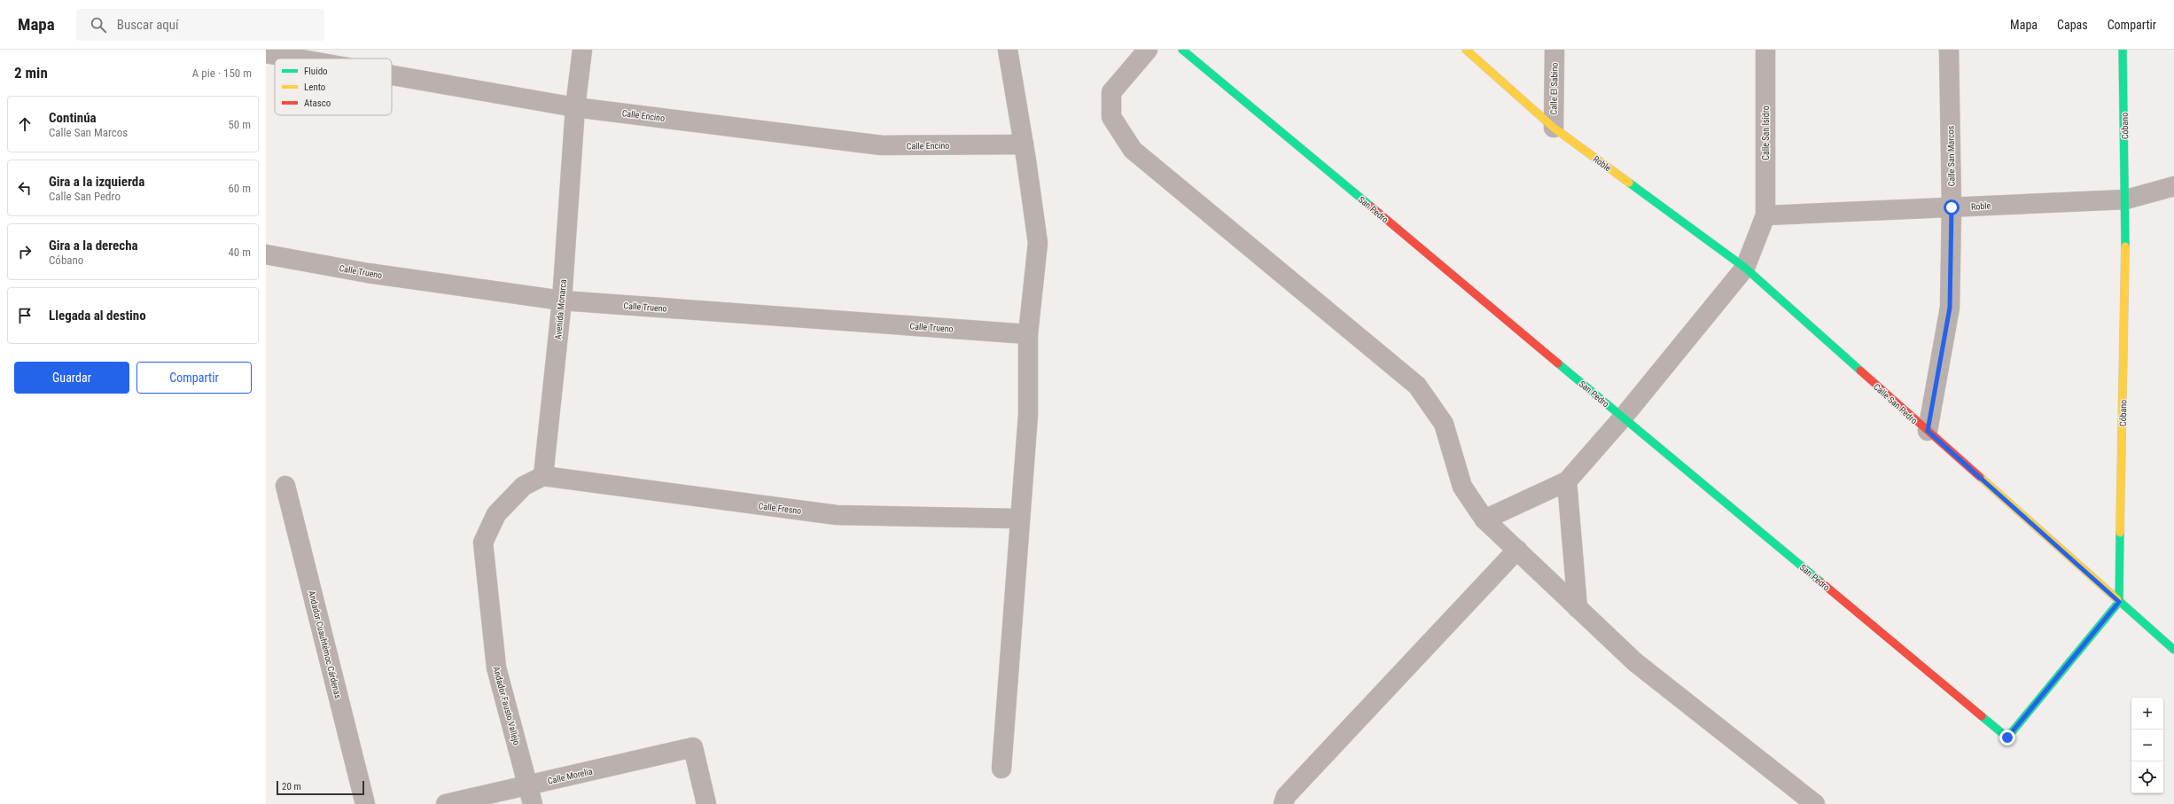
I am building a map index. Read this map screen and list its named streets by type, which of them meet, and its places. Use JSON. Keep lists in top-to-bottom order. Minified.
{"streets":{"street":["Calle El Sabino","Calle Encino","Cóbano","Calle San Isidro","Calle San Marcos","Roble","San Pedro","Calle Trueno","Avenida Monarca","Calle San Pedro","Calle Fresno","Andador Cuauhtémoc Cárdenas","Andador Fausto Vallejo","Calle Morelia"]},"crossings":[["Calle El Sabino","Roble"],["Calle Encino","Avenida Monarca"],["Cóbano","Roble"],["Cóbano","San Pedro"],["Cóbano","Calle San Pedro"],["Calle San Isidro","Roble"],["Calle San Marcos","Roble"],["Calle San Marcos","Calle San Pedro"],["Roble","Calle San Pedro"],["San Pedro","Calle San Pedro"],["Calle Trueno","Avenida Monarca"],["Avenida Monarca","Calle Fresno"],["Avenida Monarca","Andador Fausto Vallejo"],["Calle Fresno","Andador Fausto Vallejo"],["Andador Fausto Vallejo","Calle Morelia"]],"legend":["Fluido","Lento","Atasco"],"scale_bar":"20 m","page":{"header":"Mapa","search":"Buscar aquí","nav":["Mapa","Capas","Compartir"],"heading":["2 min","A pie · 150 m"],"list":[["Continúa","Calle San Marcos","50 m"],["Gira a la izquierda","Calle San Pedro","60 m"],["Gira a la derecha","Cóbano","40 m"],"Llegada al destino"],"buttons":["Guardar","Compartir"],"map_buttons":["+","−"],"scale":"20 m"}}
